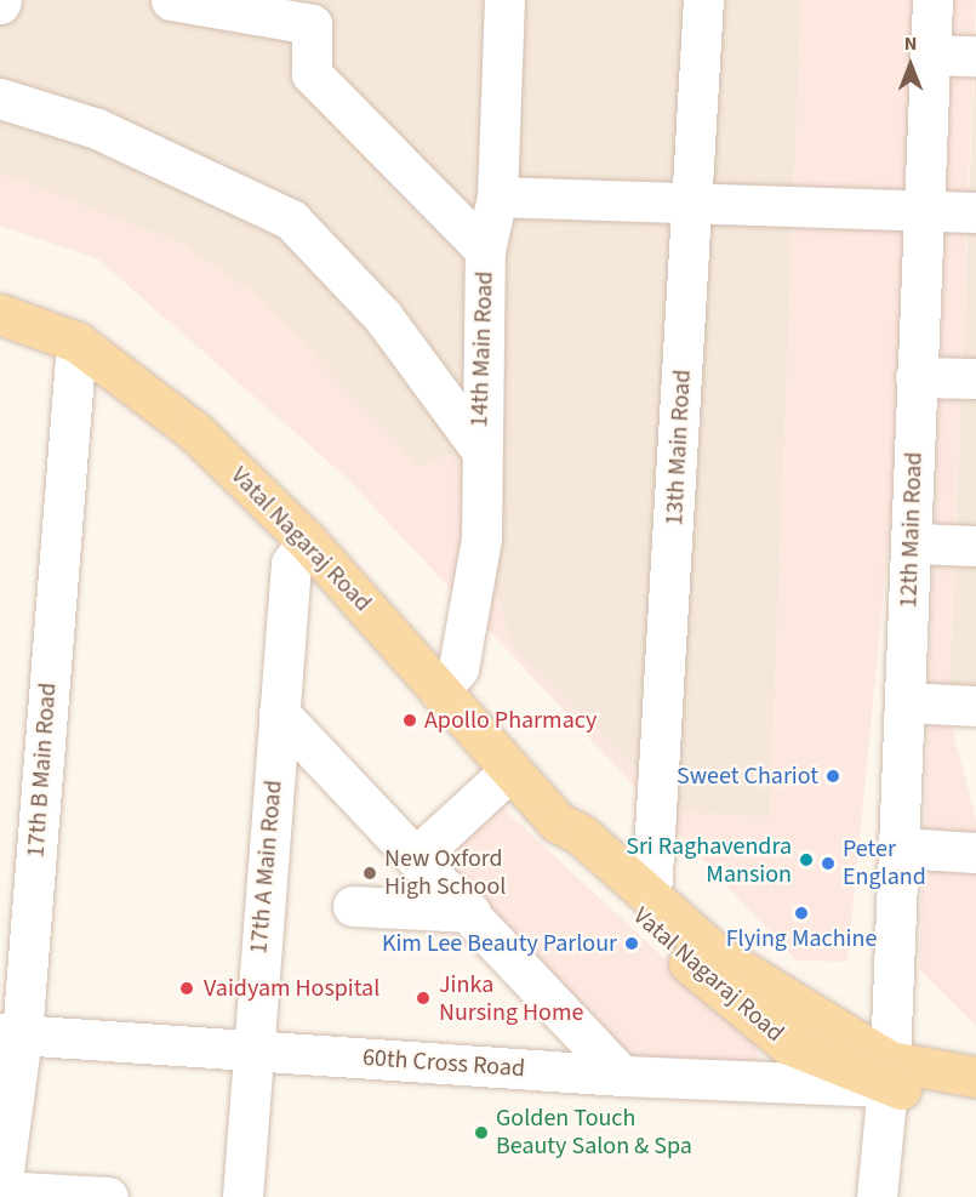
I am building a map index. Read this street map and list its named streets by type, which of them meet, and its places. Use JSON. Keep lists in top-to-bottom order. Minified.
{"streets":{"main road":["Vatal Nagaraj Road"],"street":["14th Main Road","13th Main Road","12th Main Road","17th B Main Road","17th A Main Road","60th Cross Road"]},"crossings":[["14th Main Road","Vatal Nagaraj Road"],["13th Main Road","Vatal Nagaraj Road"],["12th Main Road","Vatal Nagaraj Road"],["12th Main Road","60th Cross Road"],["Vatal Nagaraj Road","17th B Main Road"],["Vatal Nagaraj Road","17th A Main Road"],["Vatal Nagaraj Road","60th Cross Road"],["17th B Main Road","60th Cross Road"],["17th A Main Road","60th Cross Road"]],"places":["Apollo Pharmacy","Sweet Chariot","Sri Raghavendra Mansion","Peter England","New Oxford High School","Flying Machine","Kim Lee Beauty Parlour","Vaidyam Hospital","Jinka Nursing Home","Golden Touch Beauty Salon & Spa"],"north":"top"}
